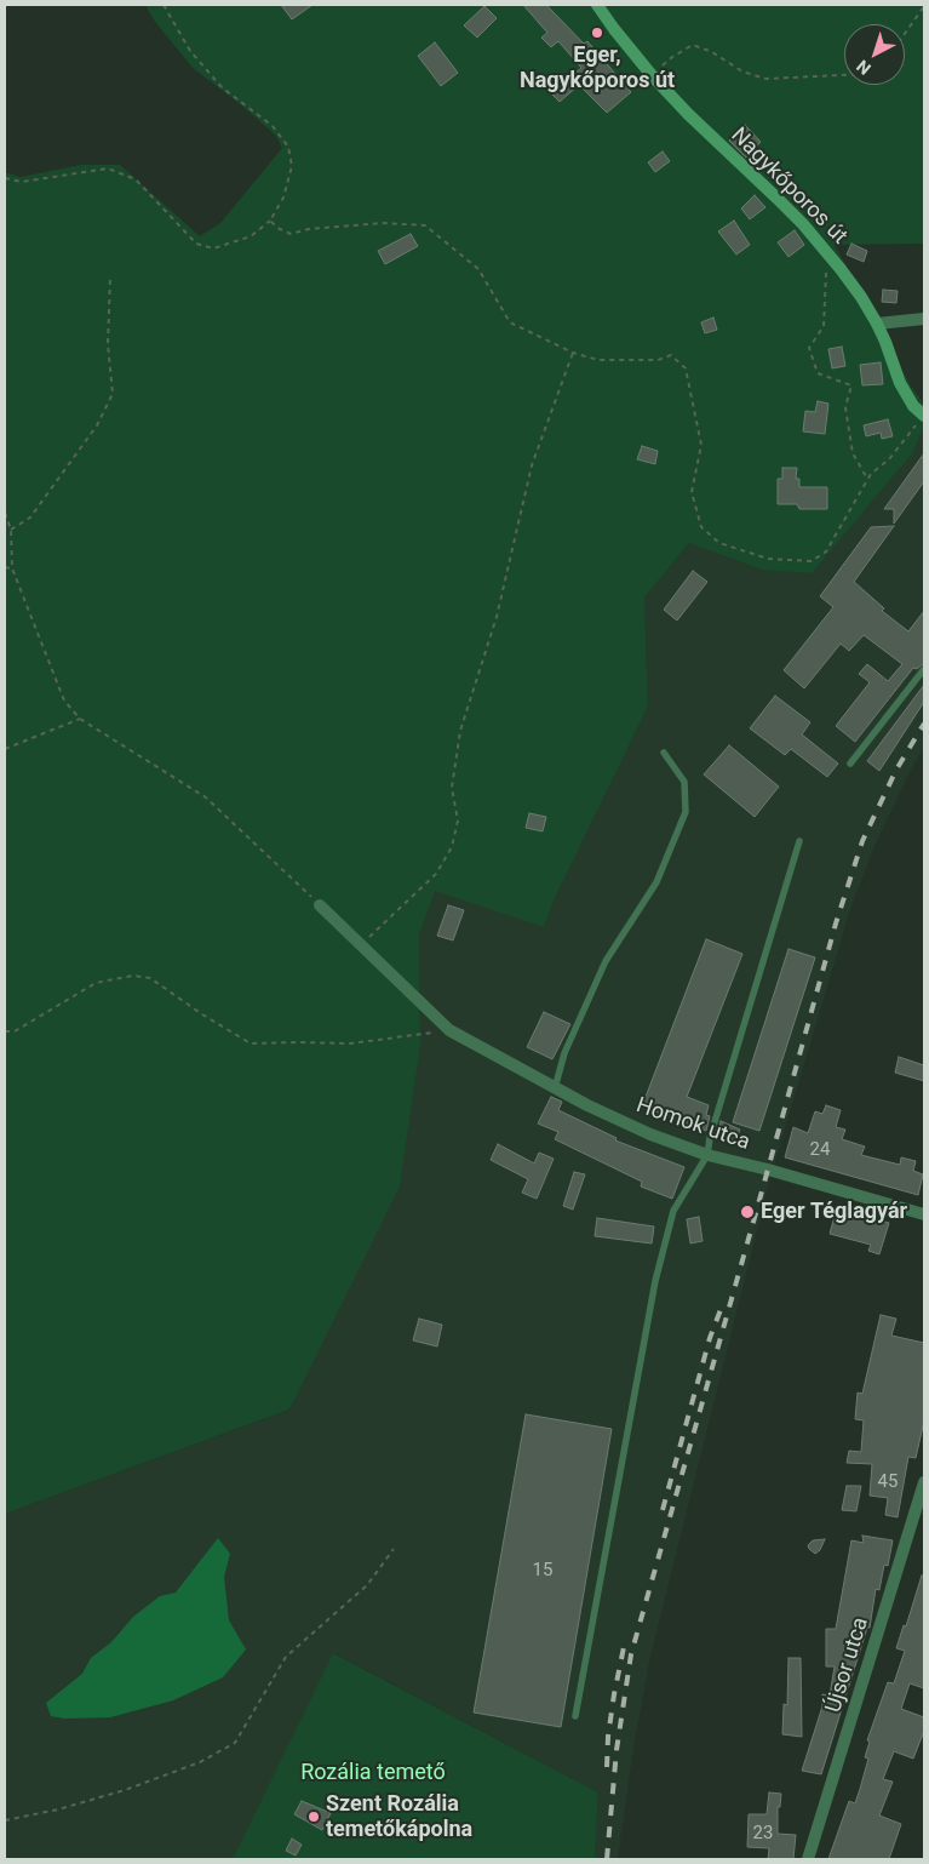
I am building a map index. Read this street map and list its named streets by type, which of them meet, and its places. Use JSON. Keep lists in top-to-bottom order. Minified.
{"streets":{"main road":["Nagykőporos út"],"street":["Homok utca","Újsor utca"]},"parks":["Rozália temető"],"places":["Eger, Nagykőporos út","Eger Téglagyár","Szent Rozália temetőkápolna"],"house_numbers":["24","45","15","23"],"north":"bottom left"}
